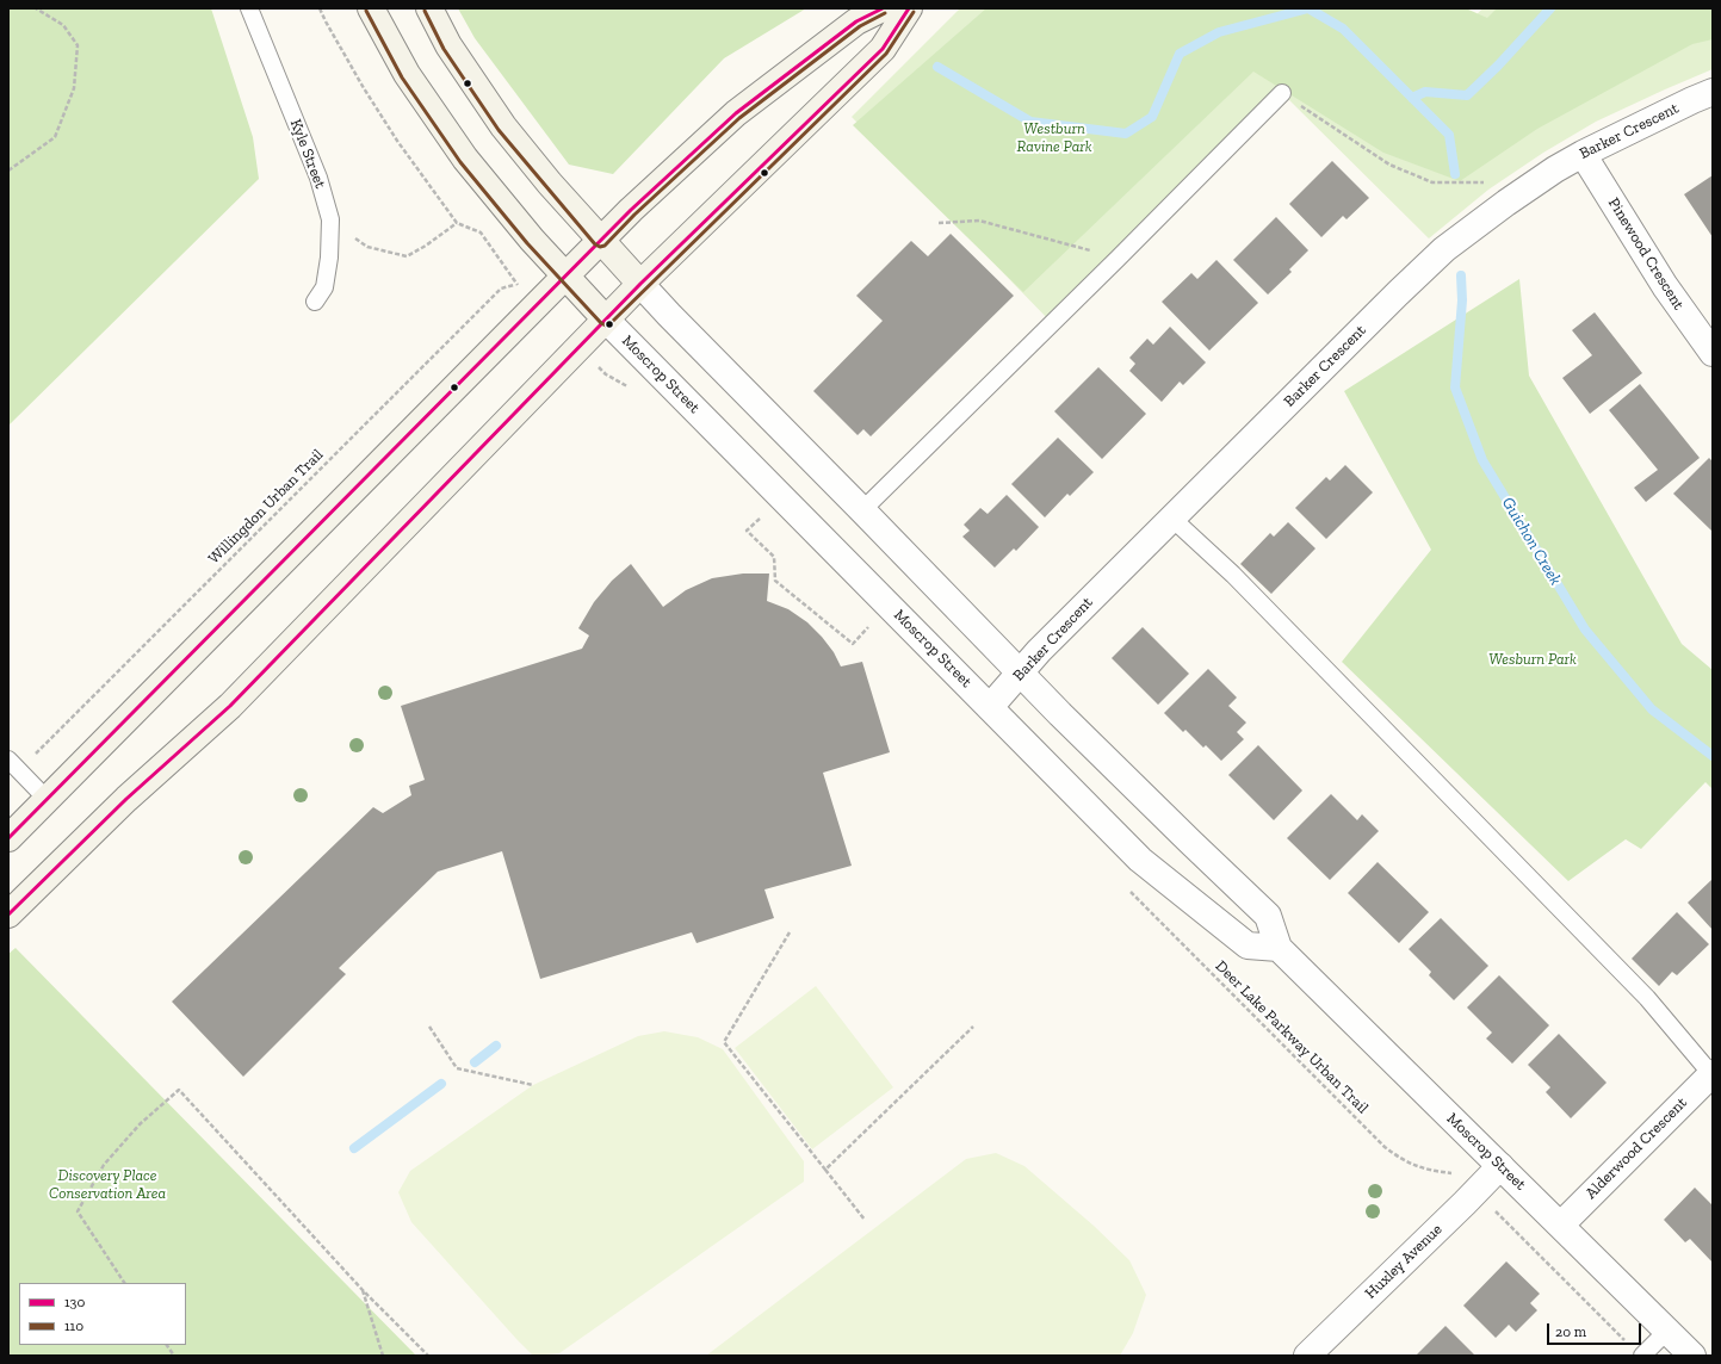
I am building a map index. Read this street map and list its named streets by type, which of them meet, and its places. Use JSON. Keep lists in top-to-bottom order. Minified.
{"streets":{"street":["Barker Crescent","Pinewood Crescent","Moscrop Street","Alderwood Crescent","Huxley Avenue"],"lane":["Kyle Street"],"path":["Willingdon Urban Trail","Deer Lake Parkway Urban Trail"]},"crossings":[["Barker Crescent","Pinewood Crescent"],["Barker Crescent","Moscrop Street"],["Moscrop Street","Alderwood Crescent"],["Moscrop Street","Huxley Avenue"]],"water":["Guichon Creek"],"parks":["Westburn Ravine Park","Wesburn Park","Discovery Place Conservation Area"],"lines":["transit line 130","transit line 110"],"legend":["130","110"],"scale_bar":"20 m"}
